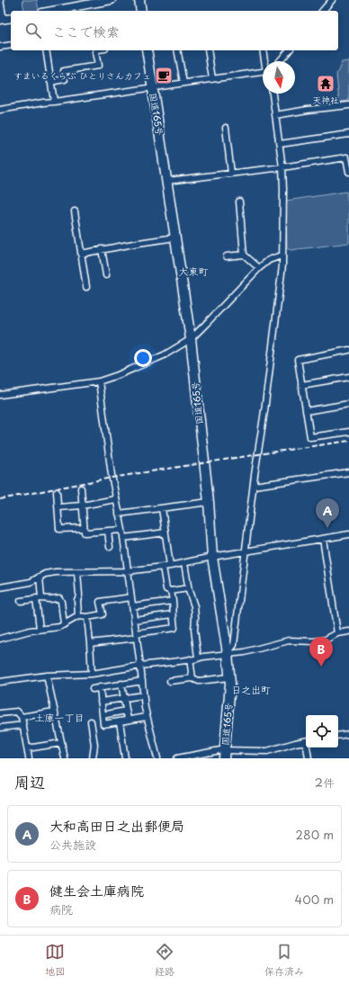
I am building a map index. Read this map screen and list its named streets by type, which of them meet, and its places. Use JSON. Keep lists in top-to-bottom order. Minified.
{"streets":{"highway":["国道165号"]},"districts":["大東町","日之出町","土庫一丁目"],"places":{"cafe":["すまいるくらぶ ひとりさんカフェ"],"temple":["天神社"]},"north":"bottom","page":{"search":"ここで検索","pins":["A","B"],"heading":["周辺","2件"],"list":[{"mark":"A","name":"大和高田日之出郵便局","note":"公共施設","value":"280 m"},{"mark":"B","name":"健生会土庫病院","note":"病院","value":"400 m"}],"nav":["地図","経路","保存済み"]}}
